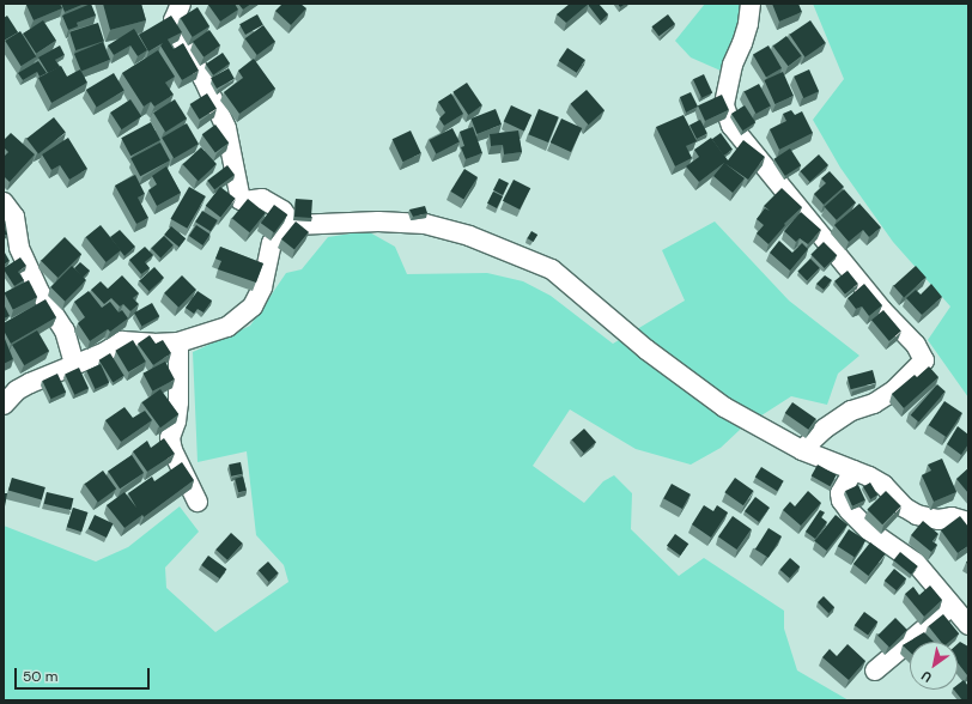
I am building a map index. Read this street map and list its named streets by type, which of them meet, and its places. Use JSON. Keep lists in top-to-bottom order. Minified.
{"scale_bar":"50 m","north":"bottom left"}
